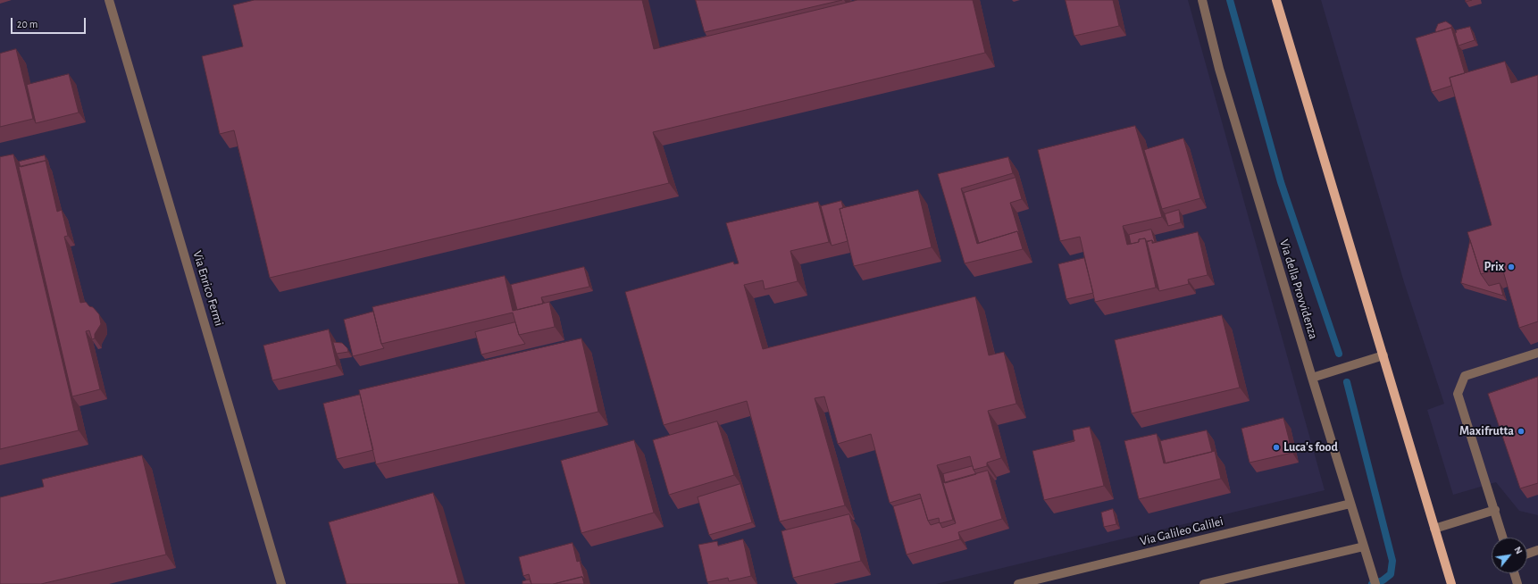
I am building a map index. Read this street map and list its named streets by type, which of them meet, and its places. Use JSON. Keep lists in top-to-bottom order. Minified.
{"streets":{"street":["Via Enrico Fermi","Via della Provvidenza","Via Galileo Galilei"]},"crossings":[["Via della Provvidenza","Via Galileo Galilei"]],"places":["Prix","Maxifrutta","Luca's food"],"scale_bar":"20 m","north":"top right"}
